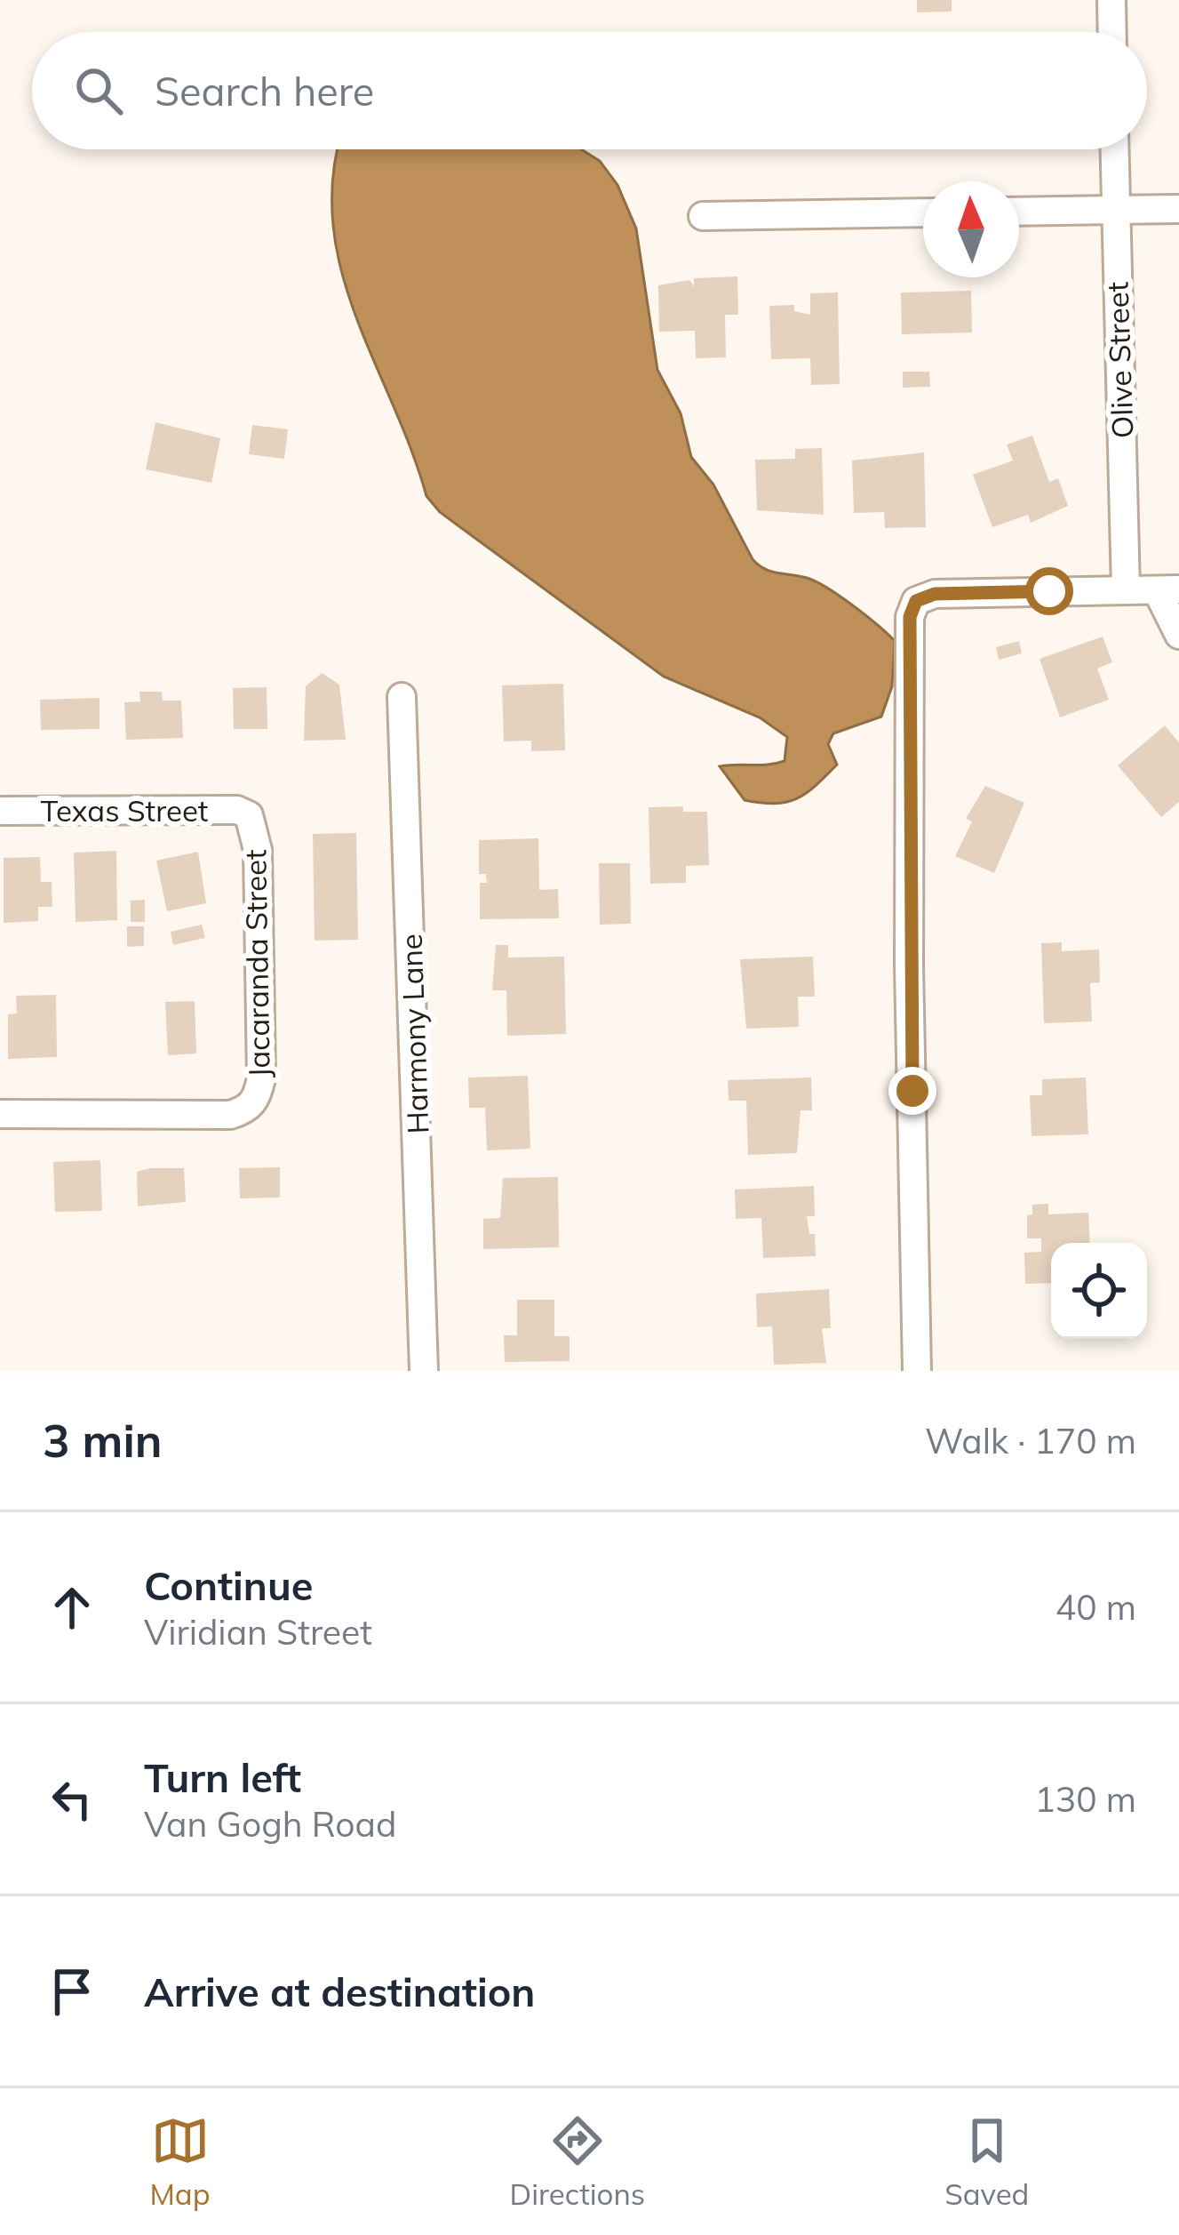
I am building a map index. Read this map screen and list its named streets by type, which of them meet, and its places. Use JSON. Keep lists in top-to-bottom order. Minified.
{"streets":{"street":["Olive Street","Texas Street","Jacaranda Street","Harmony Lane"]},"crossings":[["Texas Street","Jacaranda Street"]],"north":"top","page":{"search":"Search here","heading":["3 min","Walk · 170 m"],"list":[["Continue","Viridian Street","40 m"],["Turn left","Van Gogh Road","130 m"],"Arrive at destination"],"nav":["Map","Directions","Saved"]}}
